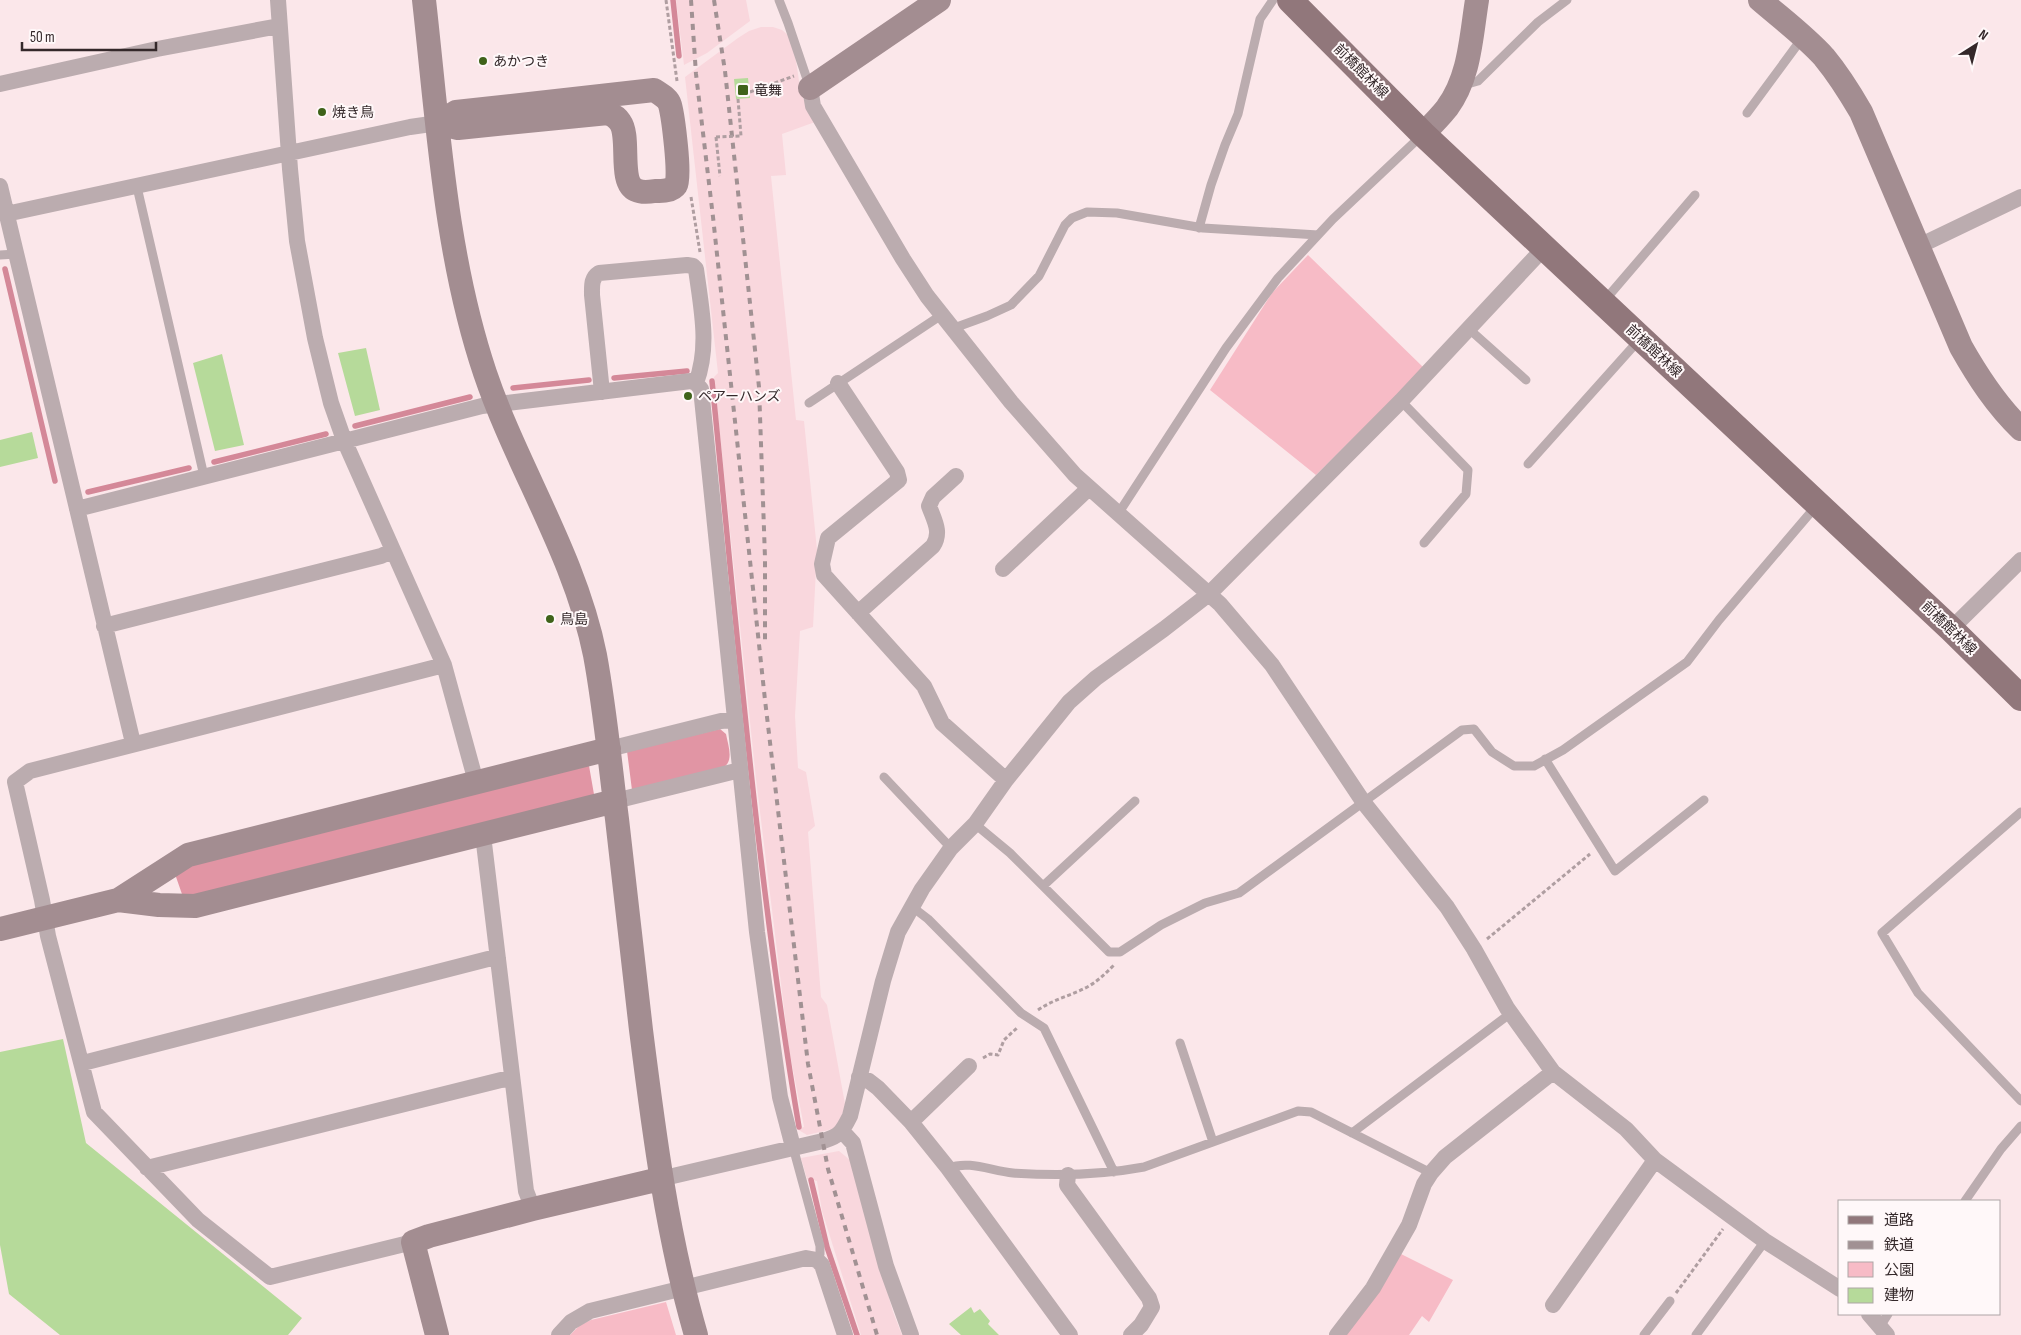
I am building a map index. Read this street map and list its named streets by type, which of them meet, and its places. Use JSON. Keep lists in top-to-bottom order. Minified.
{"streets":{"main road":["前橋館林線"]},"places":{"other":["あかつき","焼き鳥","ペアーハンズ","鳥島"],"transit":["竜舞"]},"legend":["道路","鉄道","公園","建物"],"scale_bar":"50 m","north":"top right"}
